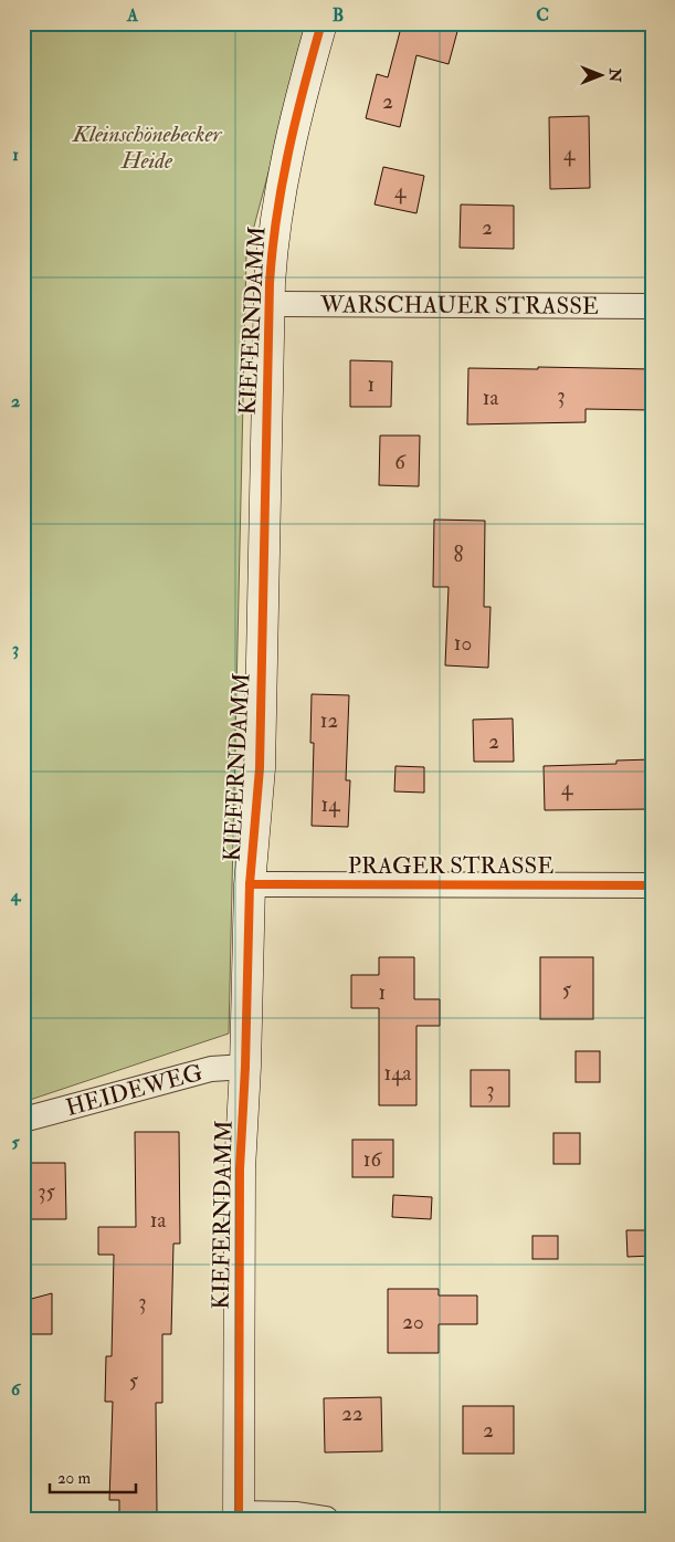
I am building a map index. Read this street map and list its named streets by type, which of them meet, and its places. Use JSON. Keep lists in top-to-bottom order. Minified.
{"streets":{"street":["WARSCHAUER STRASSE","KIEFERNDAMM","PRAGER STRASSE","HEIDEWEG"]},"crossings":[["WARSCHAUER STRASSE","KIEFERNDAMM"],["KIEFERNDAMM","PRAGER STRASSE"],["KIEFERNDAMM","HEIDEWEG"]],"parks":["Kleinschönebecker Heide"],"house_numbers":["2","4","4","2","1","3","1a","6","8","10","12","2","4","14","5","1","14a","3","16","35","1a","3","20","5","22","2"],"scale_bar":"20 m","north":"right","grid":{"columns":["A","B","C"],"rows":["1","2","3","4","5","6"]}}
